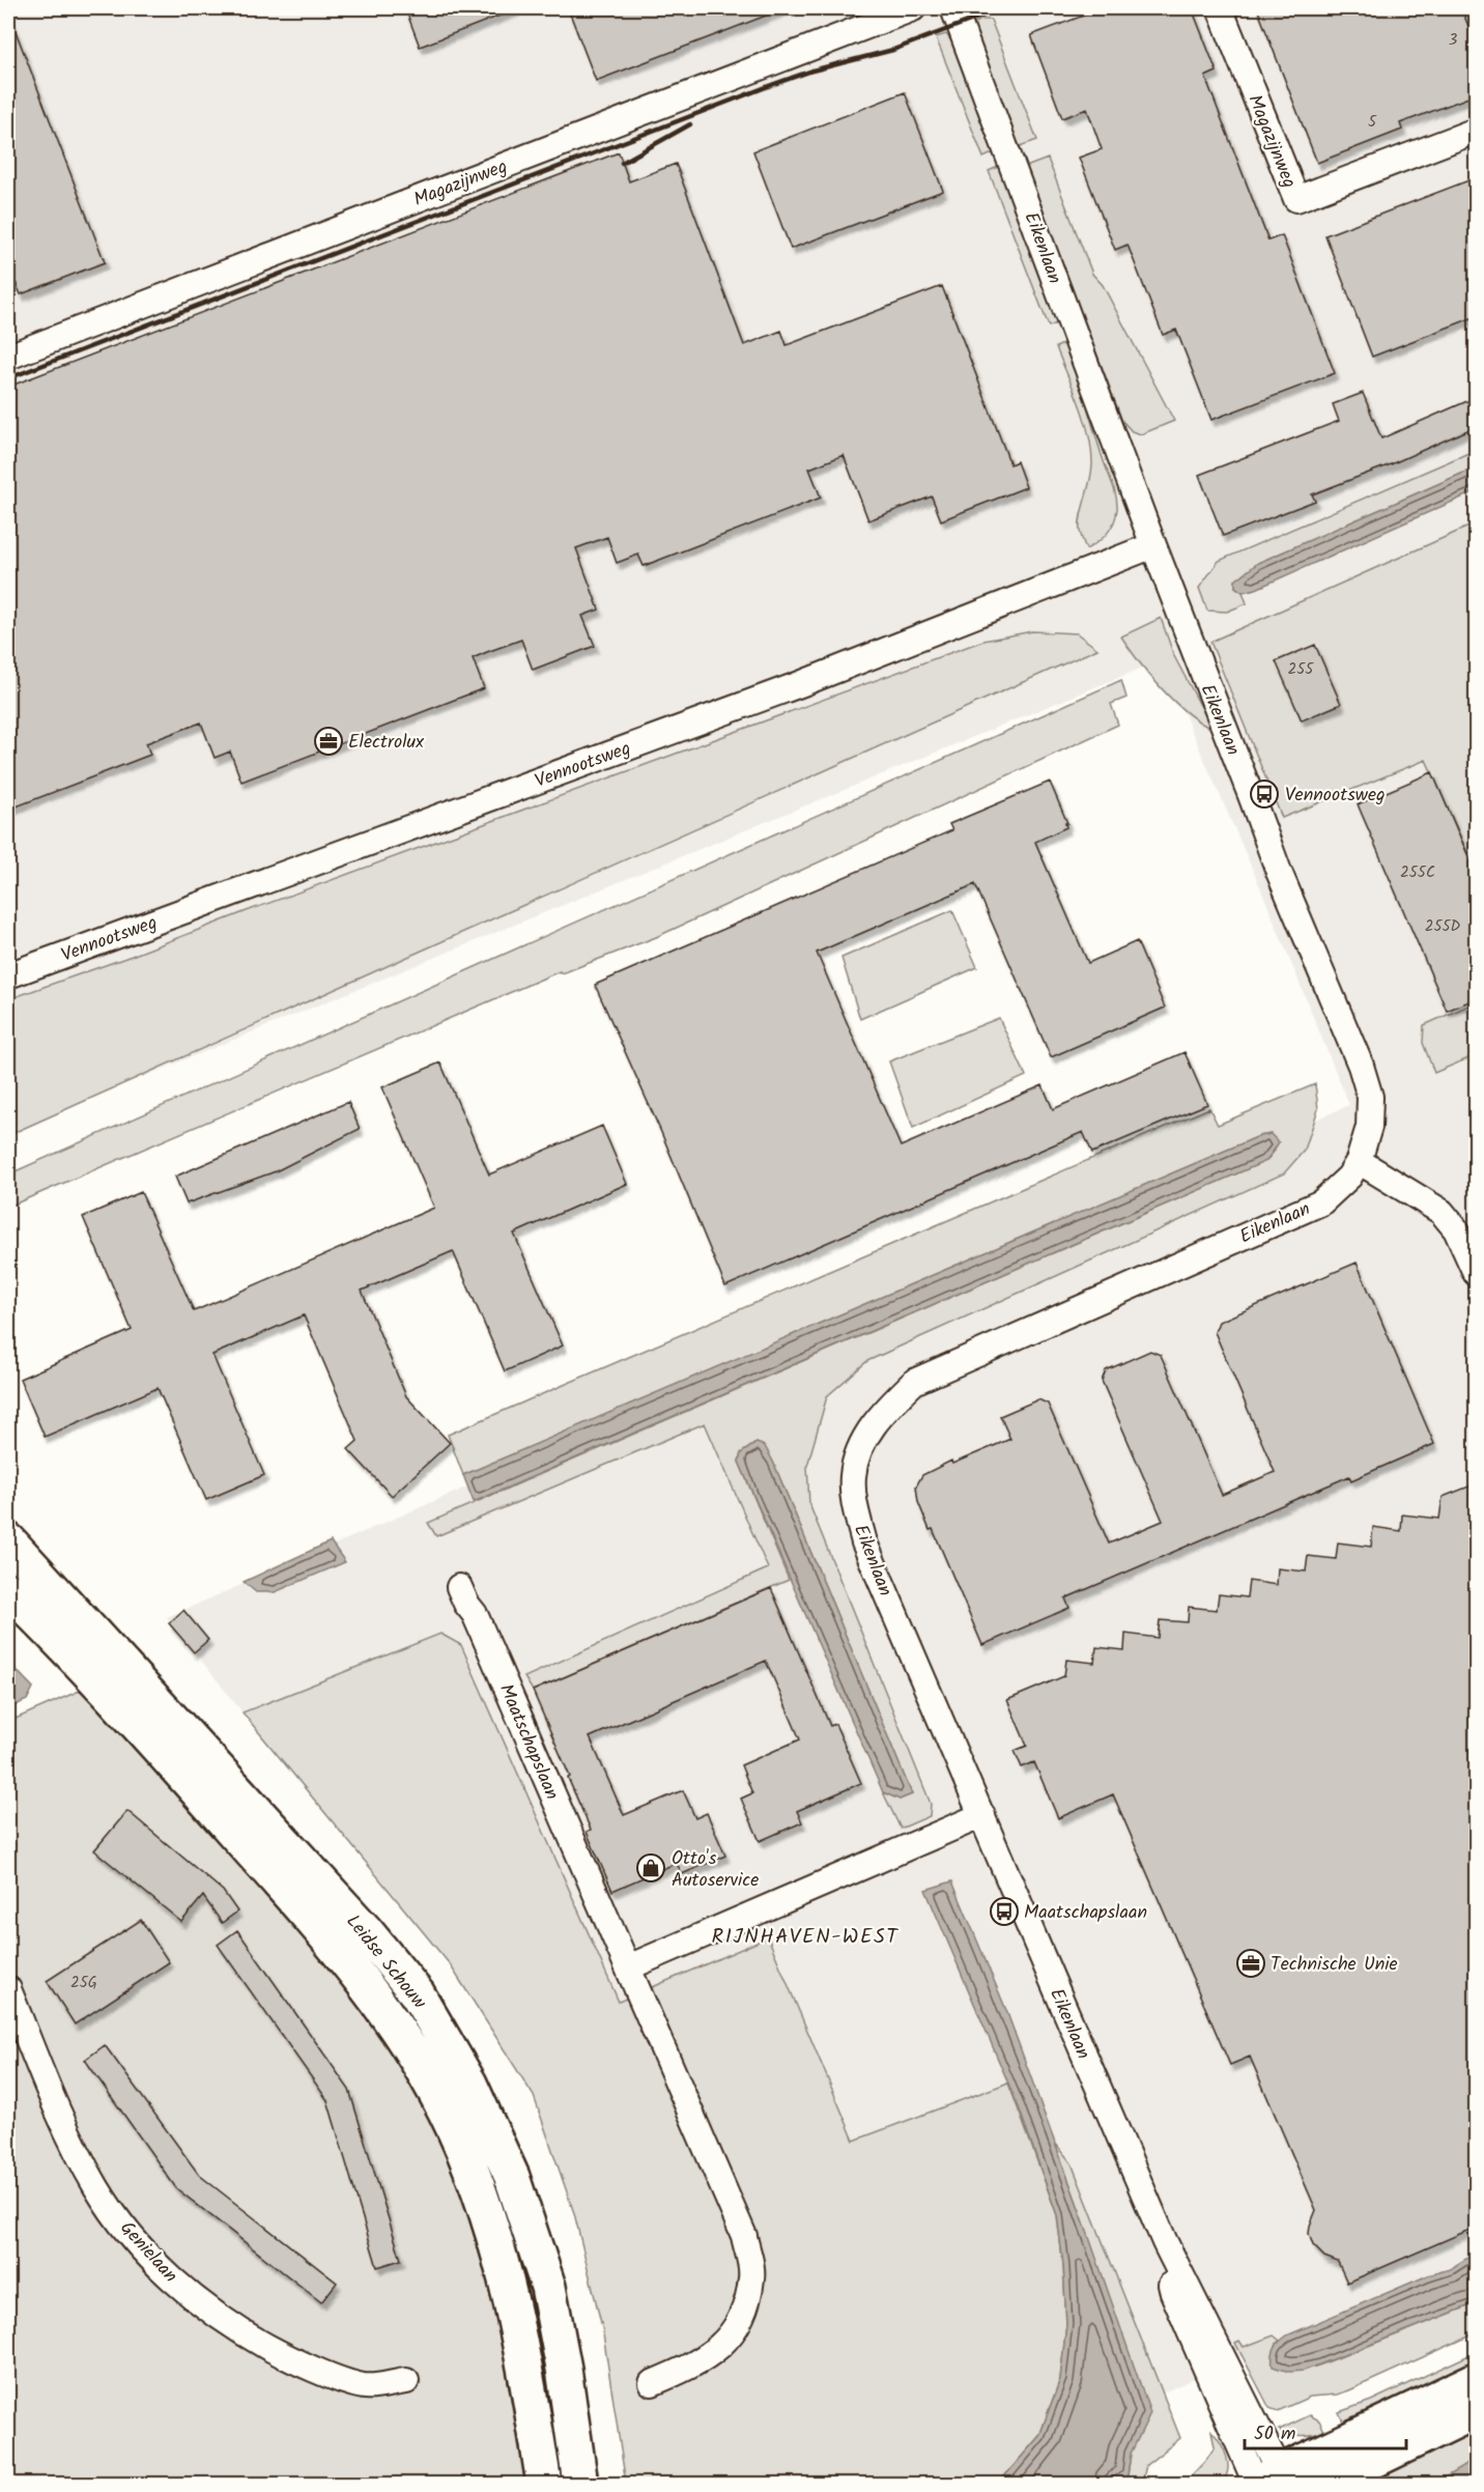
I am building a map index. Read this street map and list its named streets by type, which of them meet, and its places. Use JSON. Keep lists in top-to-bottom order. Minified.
{"streets":{"street":["Magazijnweg","Eikenlaan","Vennootsweg","Maatschapslaan","Leidse Schouw","Genielaan"]},"crossings":[["Eikenlaan","Vennootsweg"]],"districts":["RIJNHAVEN-WEST"],"places":{"office":["Electrolux","Technische Unie"],"bus stop":["Vennootsweg","Maatschapslaan"],"shop":["Otto's Autoservice"]},"house_numbers":["3","5","255","255C","255D","25G"],"scale_bar":"50 m"}
